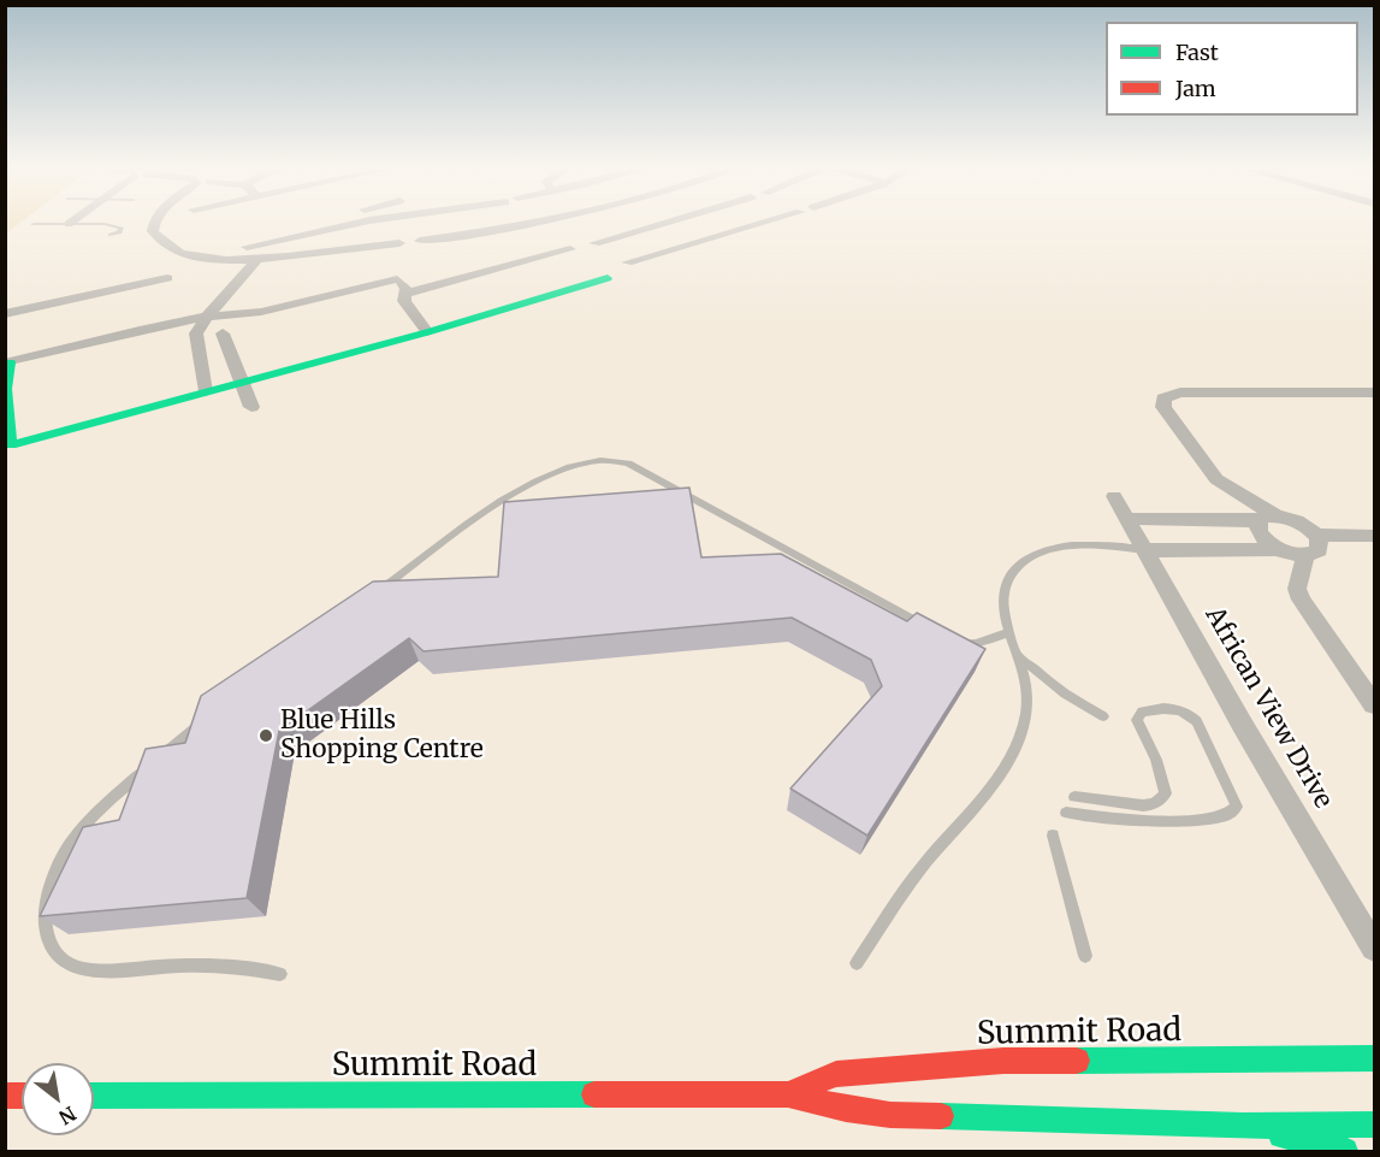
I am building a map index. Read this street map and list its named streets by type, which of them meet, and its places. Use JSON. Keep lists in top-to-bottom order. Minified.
{"streets":{"main road":["Summit Road"],"street":["African View Drive"]},"places":["Blue Hills Shopping Centre"],"legend":["Fast","Jam"],"north":"bottom right"}
